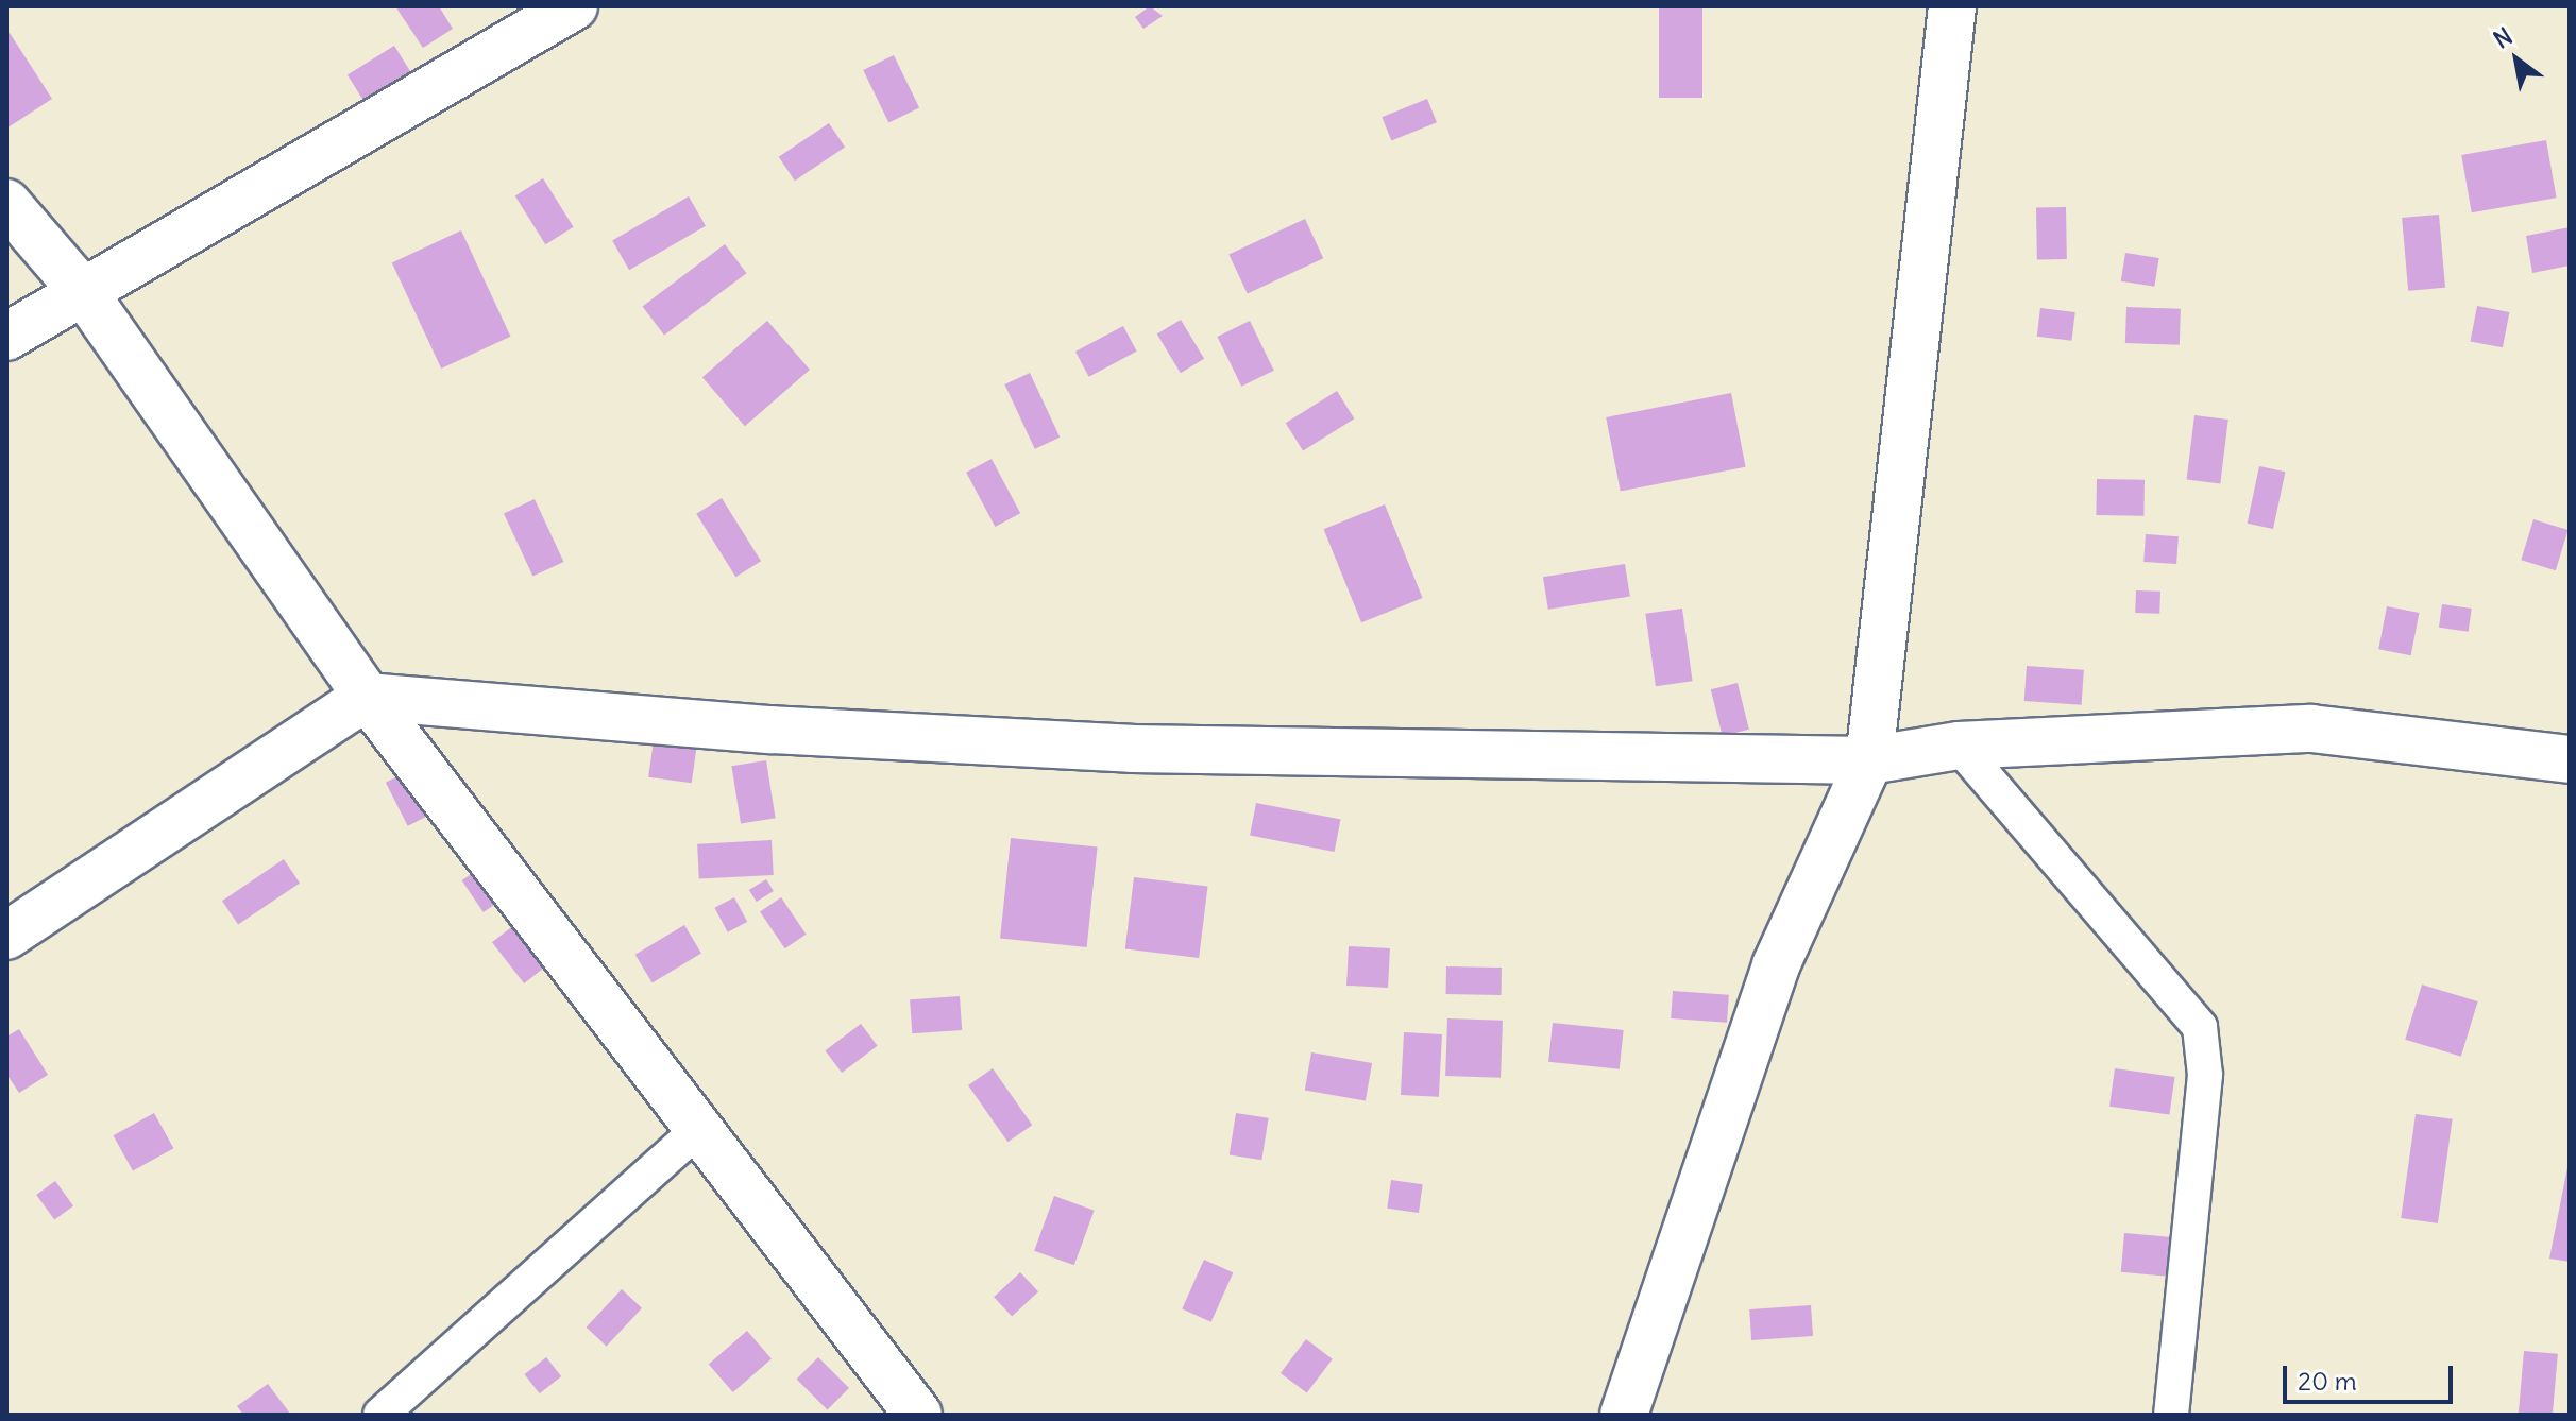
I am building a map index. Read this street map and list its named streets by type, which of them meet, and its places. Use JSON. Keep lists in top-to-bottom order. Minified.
{"scale_bar":"20 m","north":"top left"}
